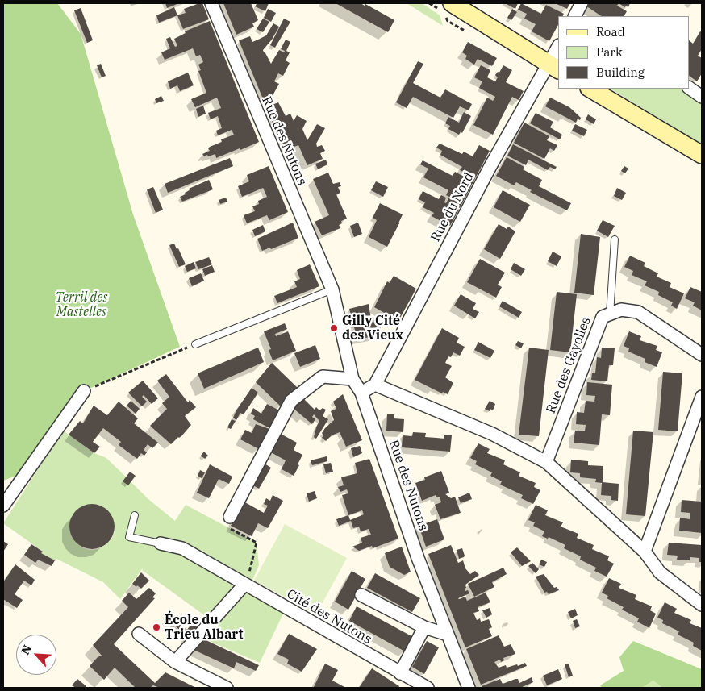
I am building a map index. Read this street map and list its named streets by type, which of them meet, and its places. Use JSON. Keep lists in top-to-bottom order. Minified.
{"streets":{"street":["Rue des Nutons","Rue du Nord","Rue des Gayolles","Cité des Nutons"]},"parks":["Terril des Mastelles"],"places":["Gilly Cité des Vieux","École du Trieu Albart"],"legend":["Road","Park","Building"],"north":"top left"}
